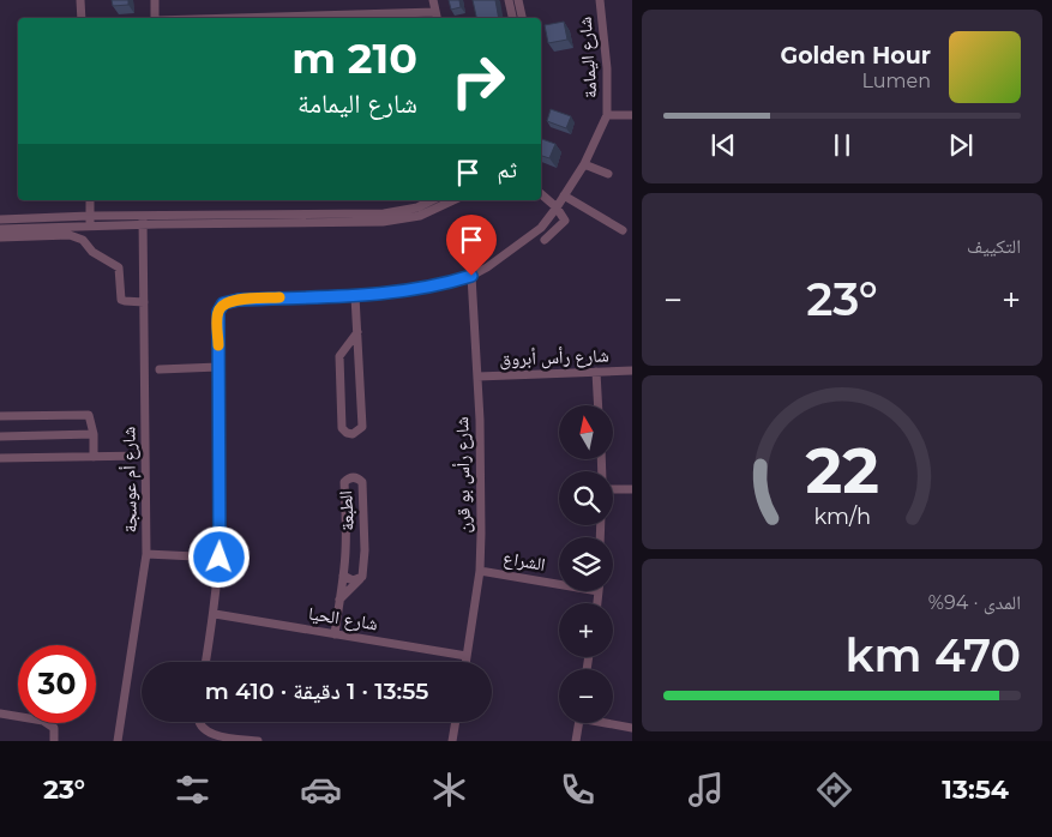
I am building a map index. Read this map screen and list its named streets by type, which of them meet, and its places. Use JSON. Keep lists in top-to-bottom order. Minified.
{"streets":{"street":["شارع اليمامة","شارع رأس أبروق","شارع رأس بو قرن","شارع أم عوسجة","الطبعة","الشراع","شارع الحيا"]},"crossings":[["شارع اليمامة","شارع رأس بو قرن"],["شارع رأس أبروق","شارع رأس بو قرن"],["شارع رأس بو قرن","الشراع"],["شارع رأس بو قرن","شارع الحيا"],["الطبعة","شارع الحيا"]],"north":"top","page":{"turn":["210 m","شارع اليمامة"],"song":["Golden Hour","Lumen"],"then":"ثم","tile":["التكييف",["المدى · 94%","470 km"]],"heat":["−","23°","+"],"map_buttons":["+","−"],"limit":"30","trip":"13:55 · 1 دقيقة · 410 m","tabs":["13:54","23°"],"gauge":["22","km/h"]}}
